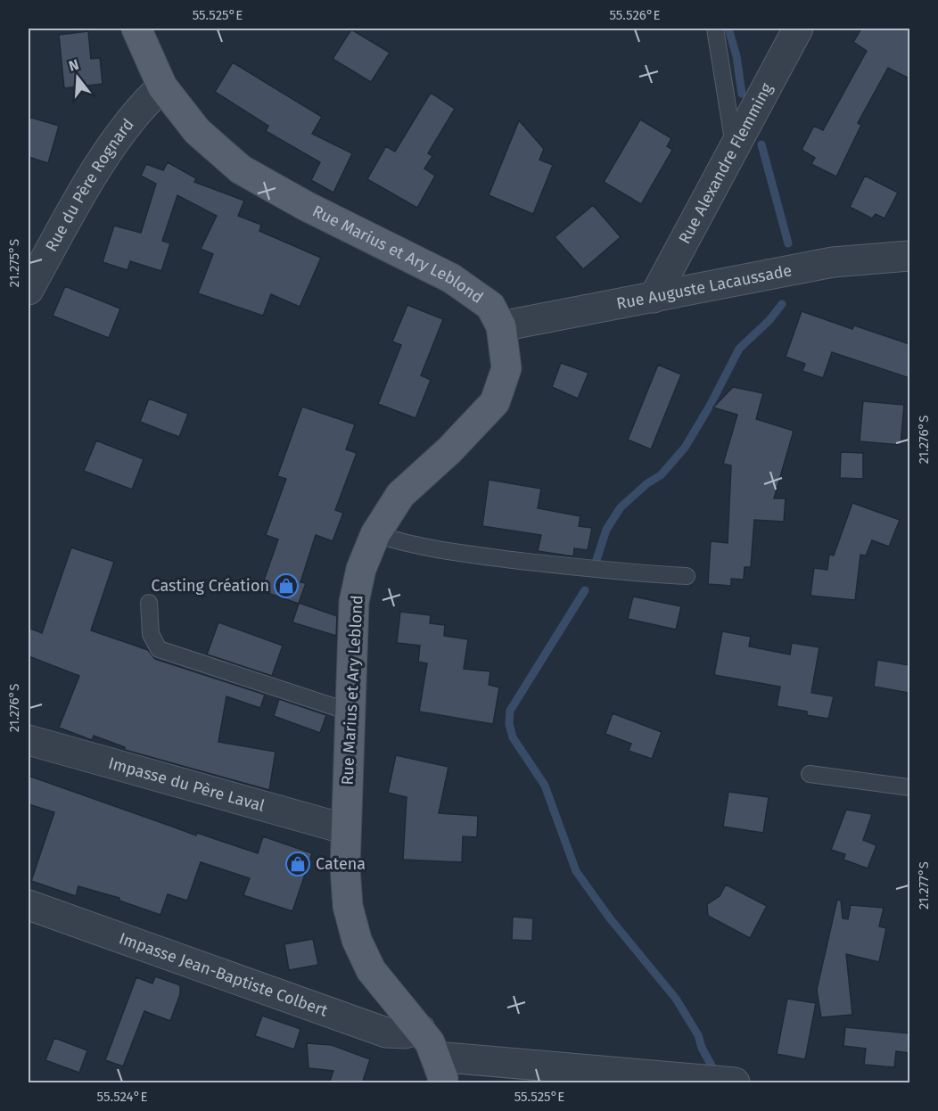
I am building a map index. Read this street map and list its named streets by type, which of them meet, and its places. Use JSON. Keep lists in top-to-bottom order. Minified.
{"streets":{"main road":["Rue Marius et Ary Leblond"],"street":["Rue Alexandre Flemming","Rue du Père Rognard","Rue Auguste Lacaussade","Impasse du Père Laval","Impasse Jean-Baptiste Colbert"]},"crossings":[["Rue Alexandre Flemming","Rue Auguste Lacaussade"],["Rue du Père Rognard","Rue Marius et Ary Leblond"],["Rue Marius et Ary Leblond","Rue Auguste Lacaussade"],["Rue Marius et Ary Leblond","Impasse du Père Laval"],["Rue Marius et Ary Leblond","Impasse Jean-Baptiste Colbert"]],"places":{"shop":["Casting Création","Catena"]},"north":"top","coordinates":["55.525°E","55.526°E","21.275°S","21.276°S","21.277°S","55.524°E"]}
